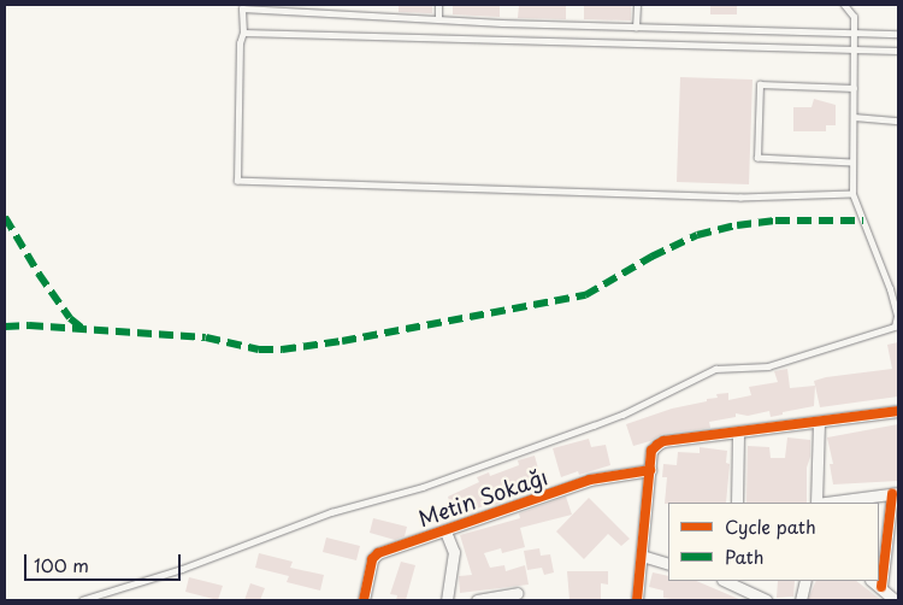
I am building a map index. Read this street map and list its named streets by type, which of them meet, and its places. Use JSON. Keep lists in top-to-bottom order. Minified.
{"streets":{"street":["Metin Sokağı"]},"legend":["Cycle path","Path"],"scale_bar":"100 m"}
